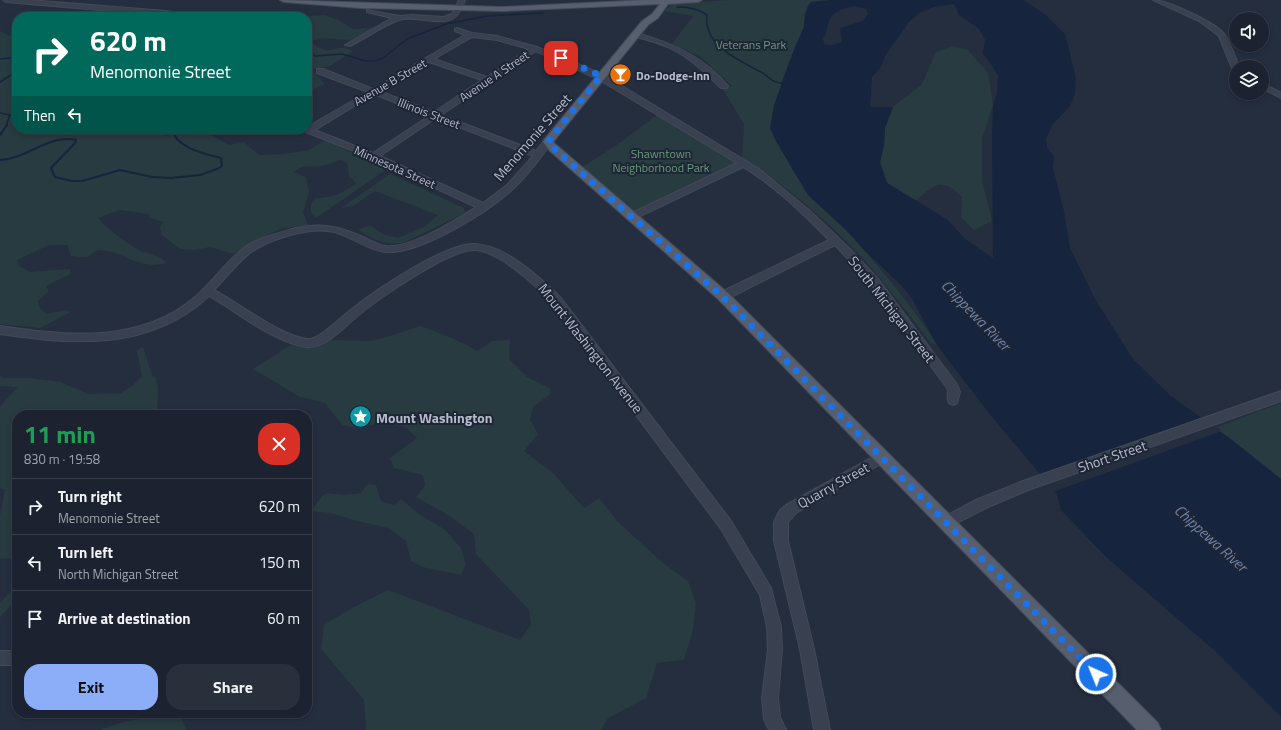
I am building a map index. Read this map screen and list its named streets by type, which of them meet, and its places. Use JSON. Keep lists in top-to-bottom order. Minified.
{"streets":{"main road":["Menomonie Street"],"street":["Avenue A Street","Avenue B Street","Illinois Street","Minnesota Street","South Michigan Street","Mount Washington Avenue","Short Street","Quarry Street"]},"crossings":[["Avenue A Street","Illinois Street"],["Avenue A Street","Minnesota Street"],["Avenue A Street","South Michigan Street"],["Avenue B Street","Illinois Street"],["Avenue B Street","South Michigan Street"],["Illinois Street","Menomonie Street"],["Menomonie Street","Minnesota Street"],["Menomonie Street","South Michigan Street"],["Menomonie Street","Mount Washington Avenue"]],"water":["Chippewa River"],"parks":["Veterans Park","Shawntown Neighborhood Park"],"places":{"bar":["Do-Dodge-Inn"],"place":["Mount Washington"]},"page":{"turn":["620 m","Menomonie Street"],"then":"Then","heading":["11 min","830 m · 19:58"],"list":[{"name":"Turn right","note":"Menomonie Street","value":"620 m"},{"name":"Turn left","note":"North Michigan Street","value":"150 m"},{"name":"Arrive at destination","value":"60 m"}],"buttons":["Exit","Share"]}}
